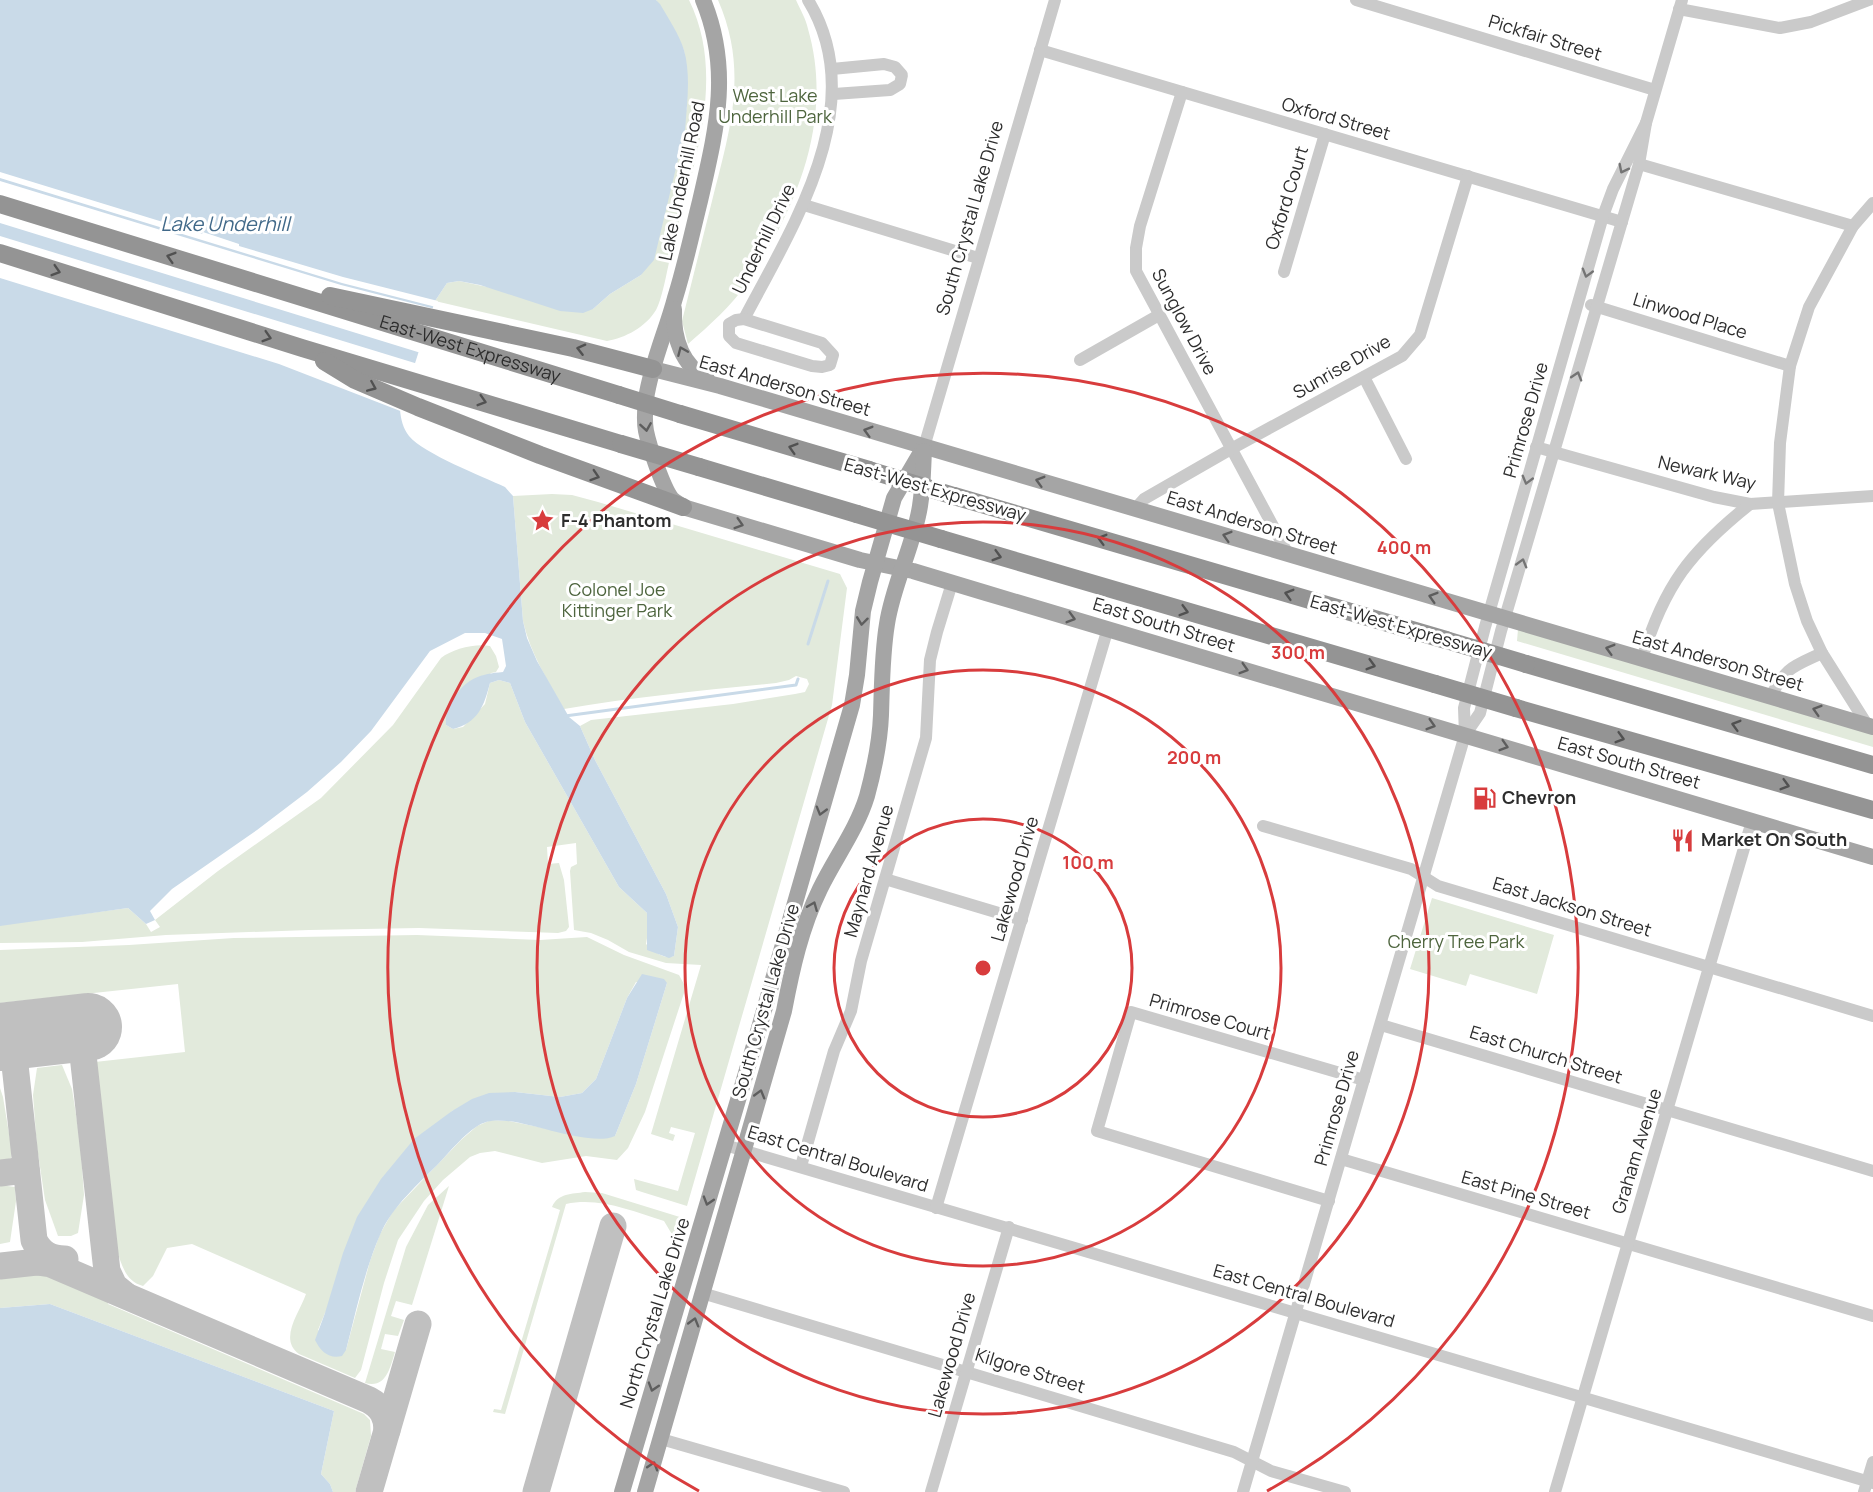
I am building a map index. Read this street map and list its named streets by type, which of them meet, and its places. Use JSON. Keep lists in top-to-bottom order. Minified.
{"streets":{"highway":["East-West Expressway"],"main road":["Lake Underhill Road","South Crystal Lake Drive","East Anderson Street","East South Street","North Crystal Lake Drive"],"street":["Pickfair Street","Oxford Street","Oxford Court","Underhill Drive","Linwood Place","Sunglow Drive","Sunrise Drive","Primrose Drive","Newark Way","Maynard Avenue","Lakewood Drive","East Jackson Street","Primrose Court","East Church Street","Graham Avenue","East Central Boulevard","East Pine Street","Kilgore Street"]},"crossings":[["Pickfair Street","Primrose Drive"],["Oxford Street","Oxford Court"],["Oxford Street","South Crystal Lake Drive"],["Oxford Street","Sunglow Drive"],["Oxford Street","Sunrise Drive"],["Oxford Street","Primrose Drive"],["Lake Underhill Road","East Anderson Street"],["Lake Underhill Road","East South Street"],["South Crystal Lake Drive","East Anderson Street"],["South Crystal Lake Drive","East South Street"],["South Crystal Lake Drive","East Central Boulevard"],["South Crystal Lake Drive","North Crystal Lake Drive"],["Linwood Place","Primrose Drive"],["Sunglow Drive","Sunrise Drive"],["Sunglow Drive","East Anderson Street"],["Sunrise Drive","East Anderson Street"],["East Anderson Street","Primrose Drive"],["Primrose Drive","Newark Way"],["Primrose Drive","East South Street"],["Primrose Drive","East Jackson Street"],["Primrose Drive","Primrose Court"],["Primrose Drive","East Church Street"],["Primrose Drive","East Central Boulevard"],["Primrose Drive","East Pine Street"],["Primrose Drive","Kilgore Street"],["East South Street","Maynard Avenue"],["East South Street","Lakewood Drive"],["East South Street","Graham Avenue"],["Maynard Avenue","East Central Boulevard"],["Lakewood Drive","East Central Boulevard"],["Lakewood Drive","Kilgore Street"],["East Jackson Street","Graham Avenue"],["East Church Street","Graham Avenue"],["Graham Avenue","East Central Boulevard"],["Graham Avenue","East Pine Street"],["East Central Boulevard","North Crystal Lake Drive"]],"one_way":["East Anderson Street","East South Street"],"water":["Lake Underhill"],"parks":["West Lake Underhill Park","Colonel Joe Kittinger Park","Cherry Tree Park"],"places":{"place":["F-4 Phantom"],"fuel station":["Chevron"],"restaurant":["Market On South"]},"rings":["400 m","300 m","200 m","100 m"]}
